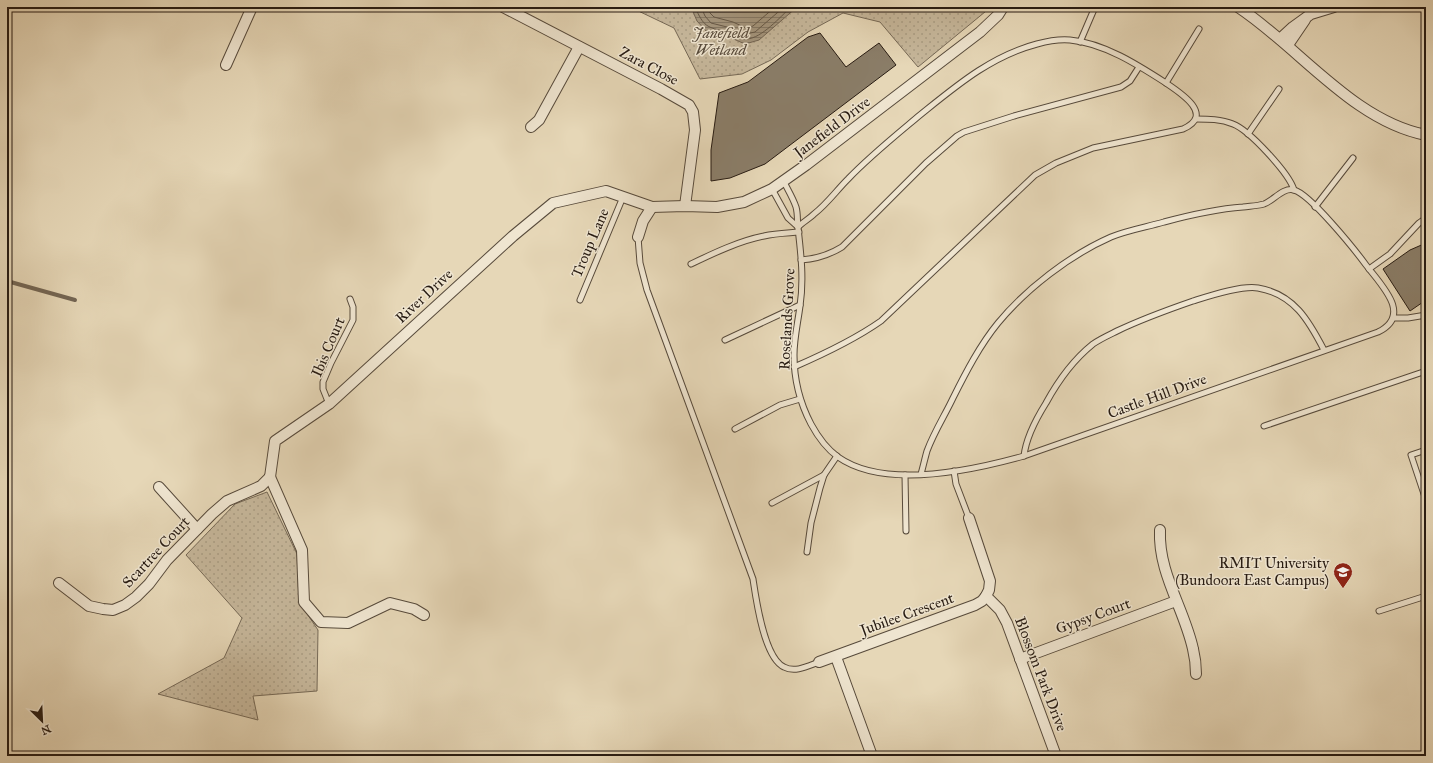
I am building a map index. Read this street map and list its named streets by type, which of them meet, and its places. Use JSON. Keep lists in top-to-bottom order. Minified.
{"streets":{"street":["Zara Close","Janefield Drive","River Drive","Scartree Court","Jubilee Crescent","Gypsy Court","Blossom Park Drive"],"lane":["Troup Lane","Roselands Grove","Ibis Court","Castle Hill Drive"]},"crossings":[["Zara Close","Janefield Drive"],["Janefield Drive","River Drive"],["Janefield Drive","Roselands Grove"],["Troup Lane","River Drive"],["River Drive","Ibis Court"],["River Drive","Scartree Court"],["Roselands Grove","Castle Hill Drive"],["Jubilee Crescent","Blossom Park Drive"],["Gypsy Court","Blossom Park Drive"]],"parks":["Janefield Wetland"],"places":{"school or university":["RMIT University (Bundoora East Campus)"]},"north":"bottom right"}
